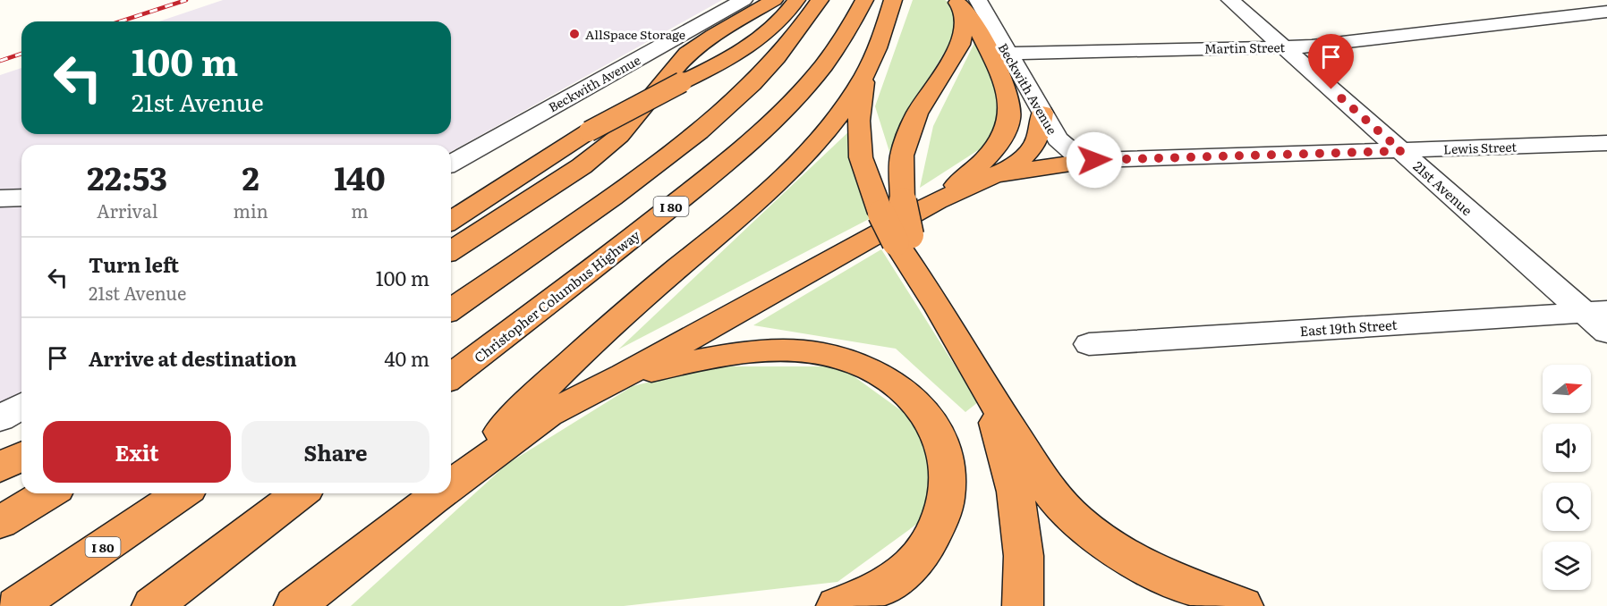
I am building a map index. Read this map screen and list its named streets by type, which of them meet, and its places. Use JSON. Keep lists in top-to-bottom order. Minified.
{"streets":{"highway":["I 80","Christopher Columbus Highway"],"street":["Martin Street","Beckwith Avenue","Lewis Street","21st Avenue","East 19th Street"]},"crossings":[["Martin Street","Beckwith Avenue"],["Martin Street","21st Avenue"],["Beckwith Avenue","Lewis Street"],["Lewis Street","21st Avenue"],["21st Avenue","East 19th Street"]],"places":["AllSpace Storage"],"north":"right","page":{"turn":["100 m","21st Avenue"],"eta":["22:53","Arrival","2","min","140","m"],"list":[{"name":"Turn left","note":"21st Avenue","value":"100 m"},{"name":"Arrive at destination","value":"40 m"}],"buttons":["Exit","Share"]}}
